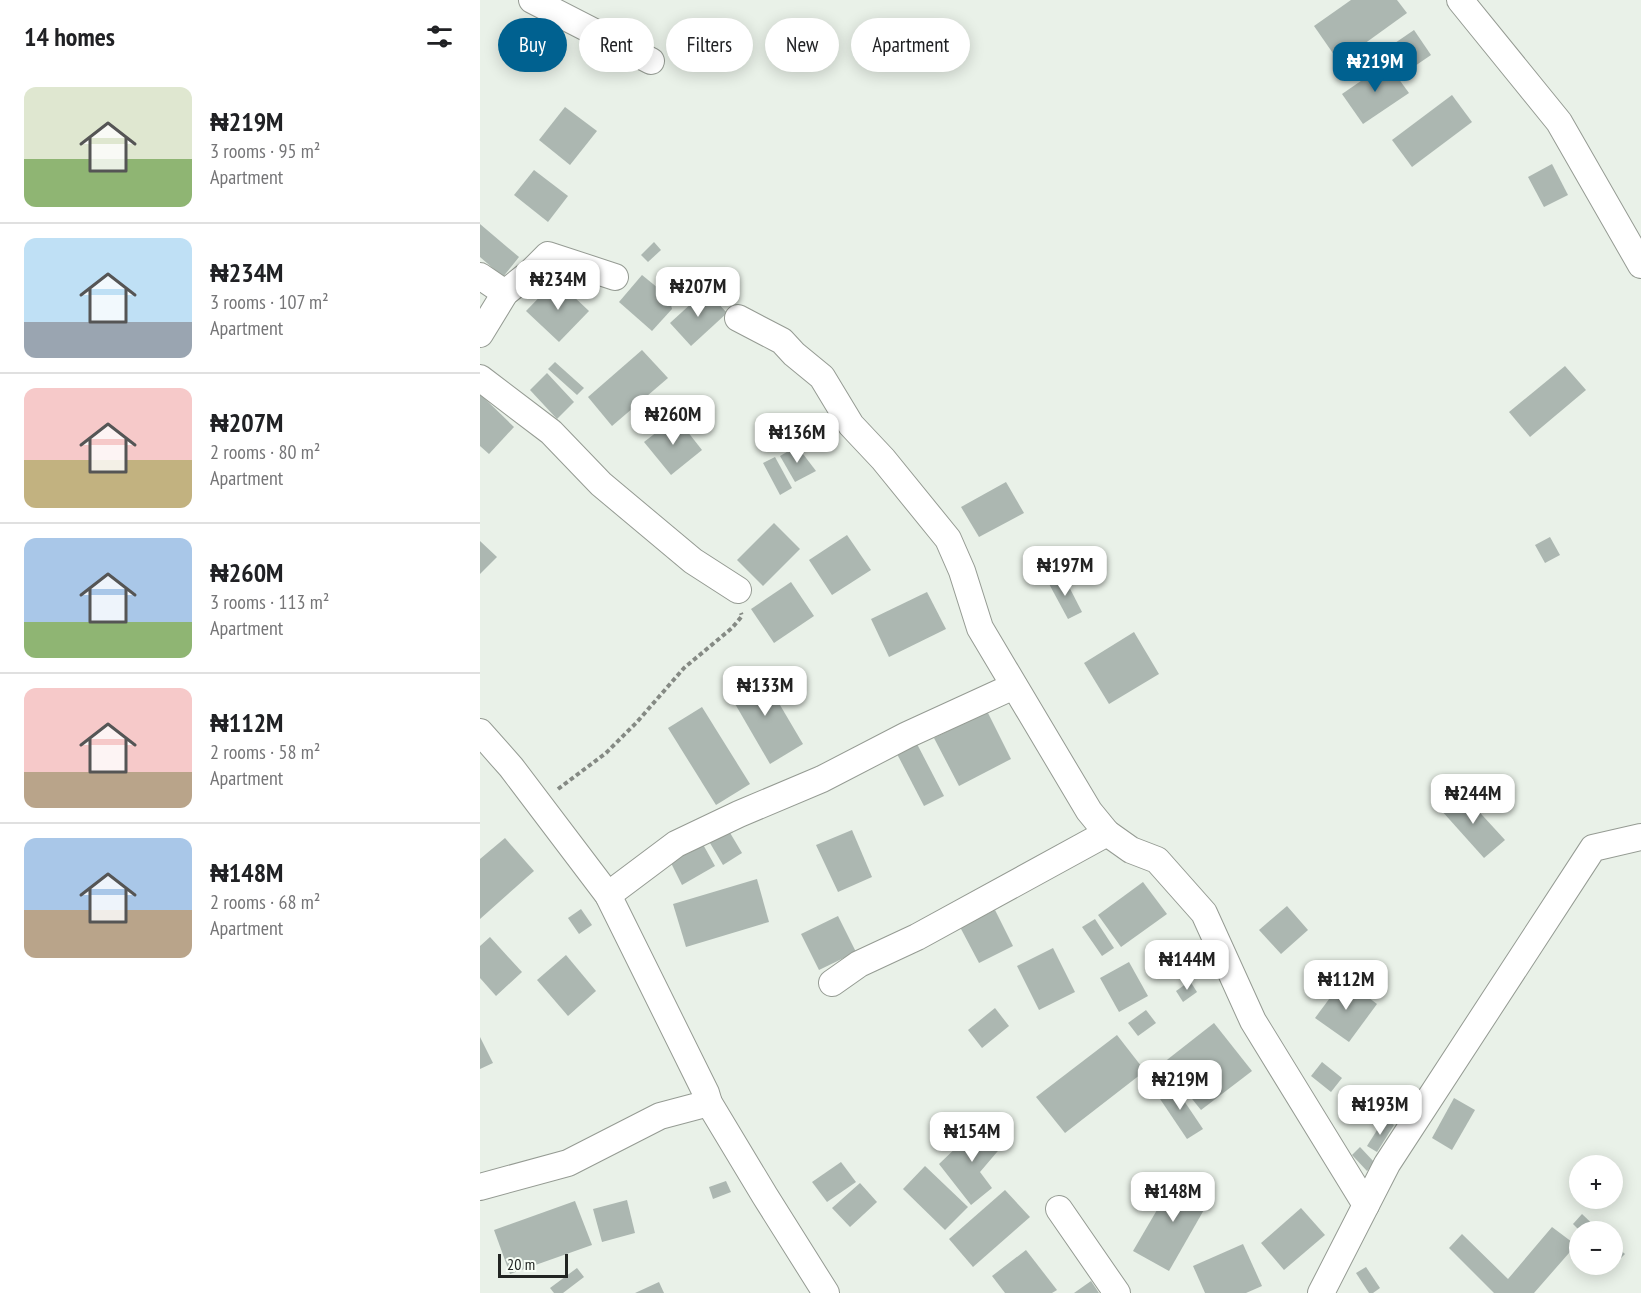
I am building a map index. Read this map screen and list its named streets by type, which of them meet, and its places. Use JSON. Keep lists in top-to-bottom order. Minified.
{"scale_bar":"20 m","page":{"heading":"14 homes","chip":["Buy","Rent","Filters","New","Apartment"],"price":["₦219M","₦234M","₦207M","₦260M","₦136M","₦197M","₦133M","₦244M","₦144M","₦112M","₦219M","₦193M","₦154M","₦148M"],"list":[{"name":"₦219M","note":"3 rooms · 95 m² · Apartment"},{"name":"₦234M","note":"3 rooms · 107 m² · Apartment"},{"name":"₦207M","note":"2 rooms · 80 m² · Apartment"},{"name":"₦260M","note":"3 rooms · 113 m² · Apartment"},{"name":"₦112M","note":"2 rooms · 58 m² · Apartment"},{"name":"₦148M","note":"2 rooms · 68 m² · Apartment"}],"map_buttons":["+","−"],"scale":"20 m"}}
